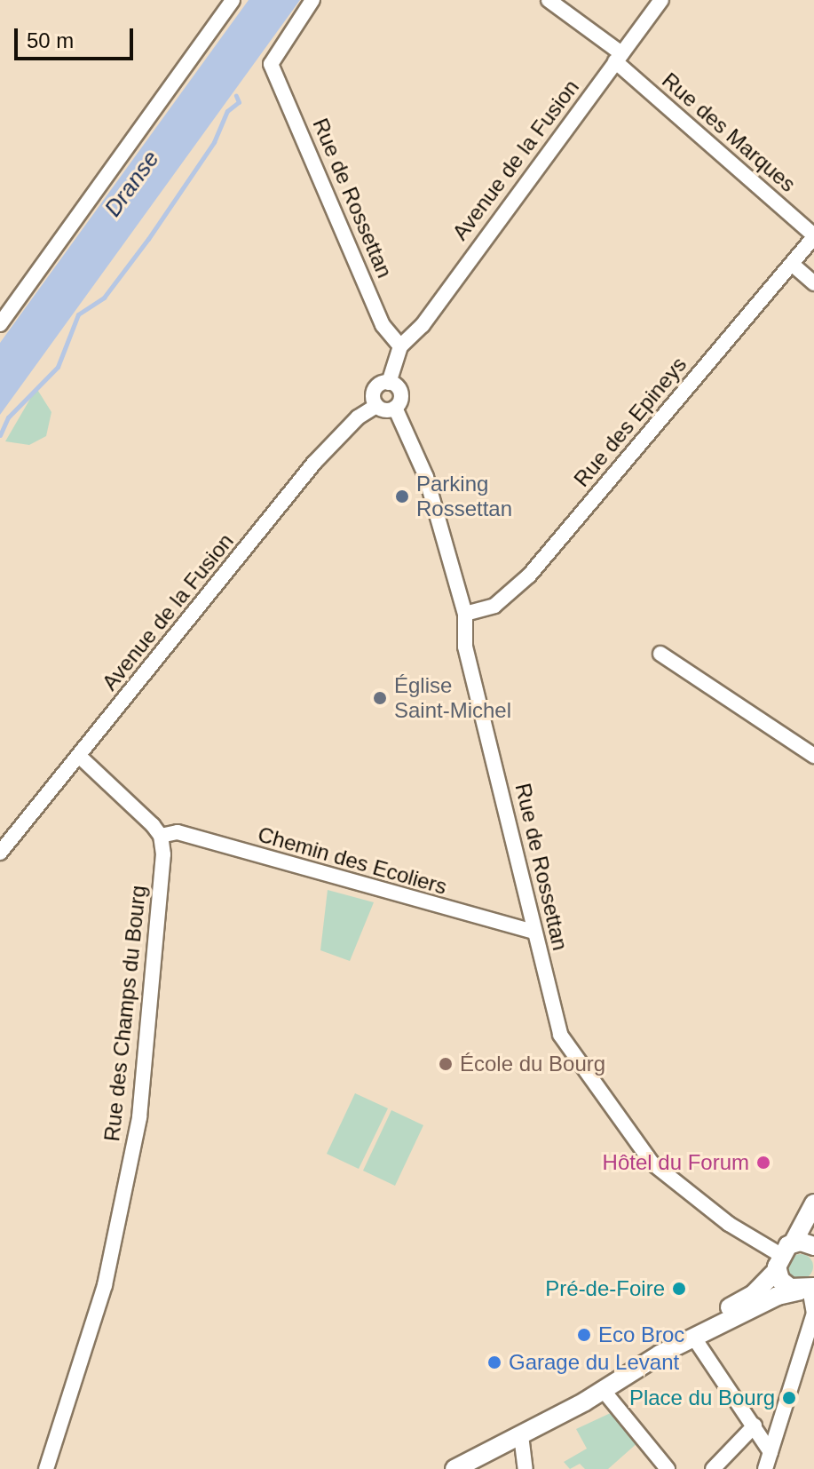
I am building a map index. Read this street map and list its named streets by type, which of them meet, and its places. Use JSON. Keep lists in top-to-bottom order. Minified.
{"streets":{"street":["Rue des Marques","Avenue de la Fusion","Rue de Rossettan","Rue des Epineys","Chemin des Ecoliers","Rue des Champs du Bourg"]},"crossings":[["Rue des Marques","Avenue de la Fusion"],["Rue des Marques","Rue des Epineys"],["Avenue de la Fusion","Rue de Rossettan"],["Rue de Rossettan","Rue des Epineys"],["Rue de Rossettan","Chemin des Ecoliers"],["Chemin des Ecoliers","Rue des Champs du Bourg"]],"water":["Dranse"],"places":["Parking Rossettan","Église Saint-Michel","École du Bourg","Hôtel du Forum","Pré-de-Foire","Eco Broc","Garage du Levant","Place du Bourg"],"scale_bar":"50 m"}
